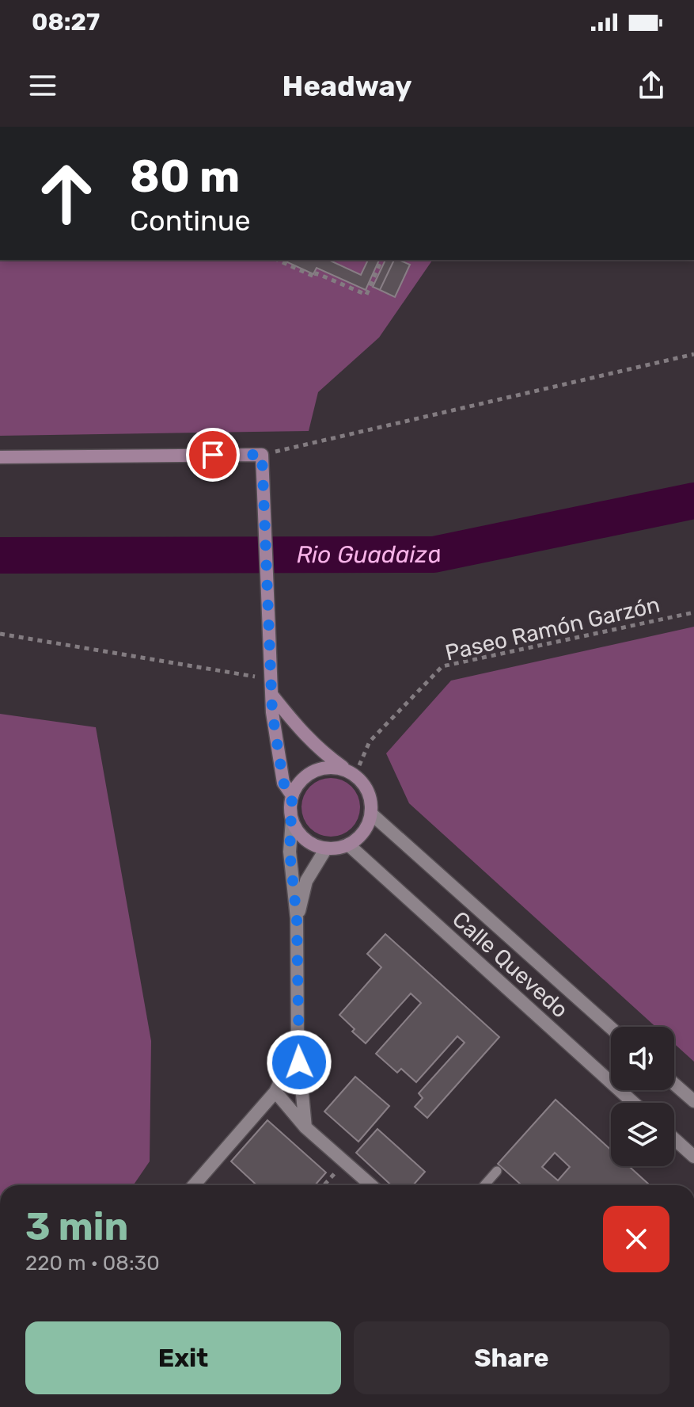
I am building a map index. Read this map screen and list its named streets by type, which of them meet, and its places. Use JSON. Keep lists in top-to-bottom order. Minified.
{"streets":{"street":["Calle Quevedo"],"path":["Paseo Ramón Garzón"]},"crossings":[["Paseo Ramón Garzón","Calle Quevedo"]],"water":["Rio Guadaiza"],"page":{"status":"08:27","header":"Headway","turn":["80 m","Continue"],"heading":["3 min","220 m · 08:30"],"buttons":["Exit","Share"]}}
